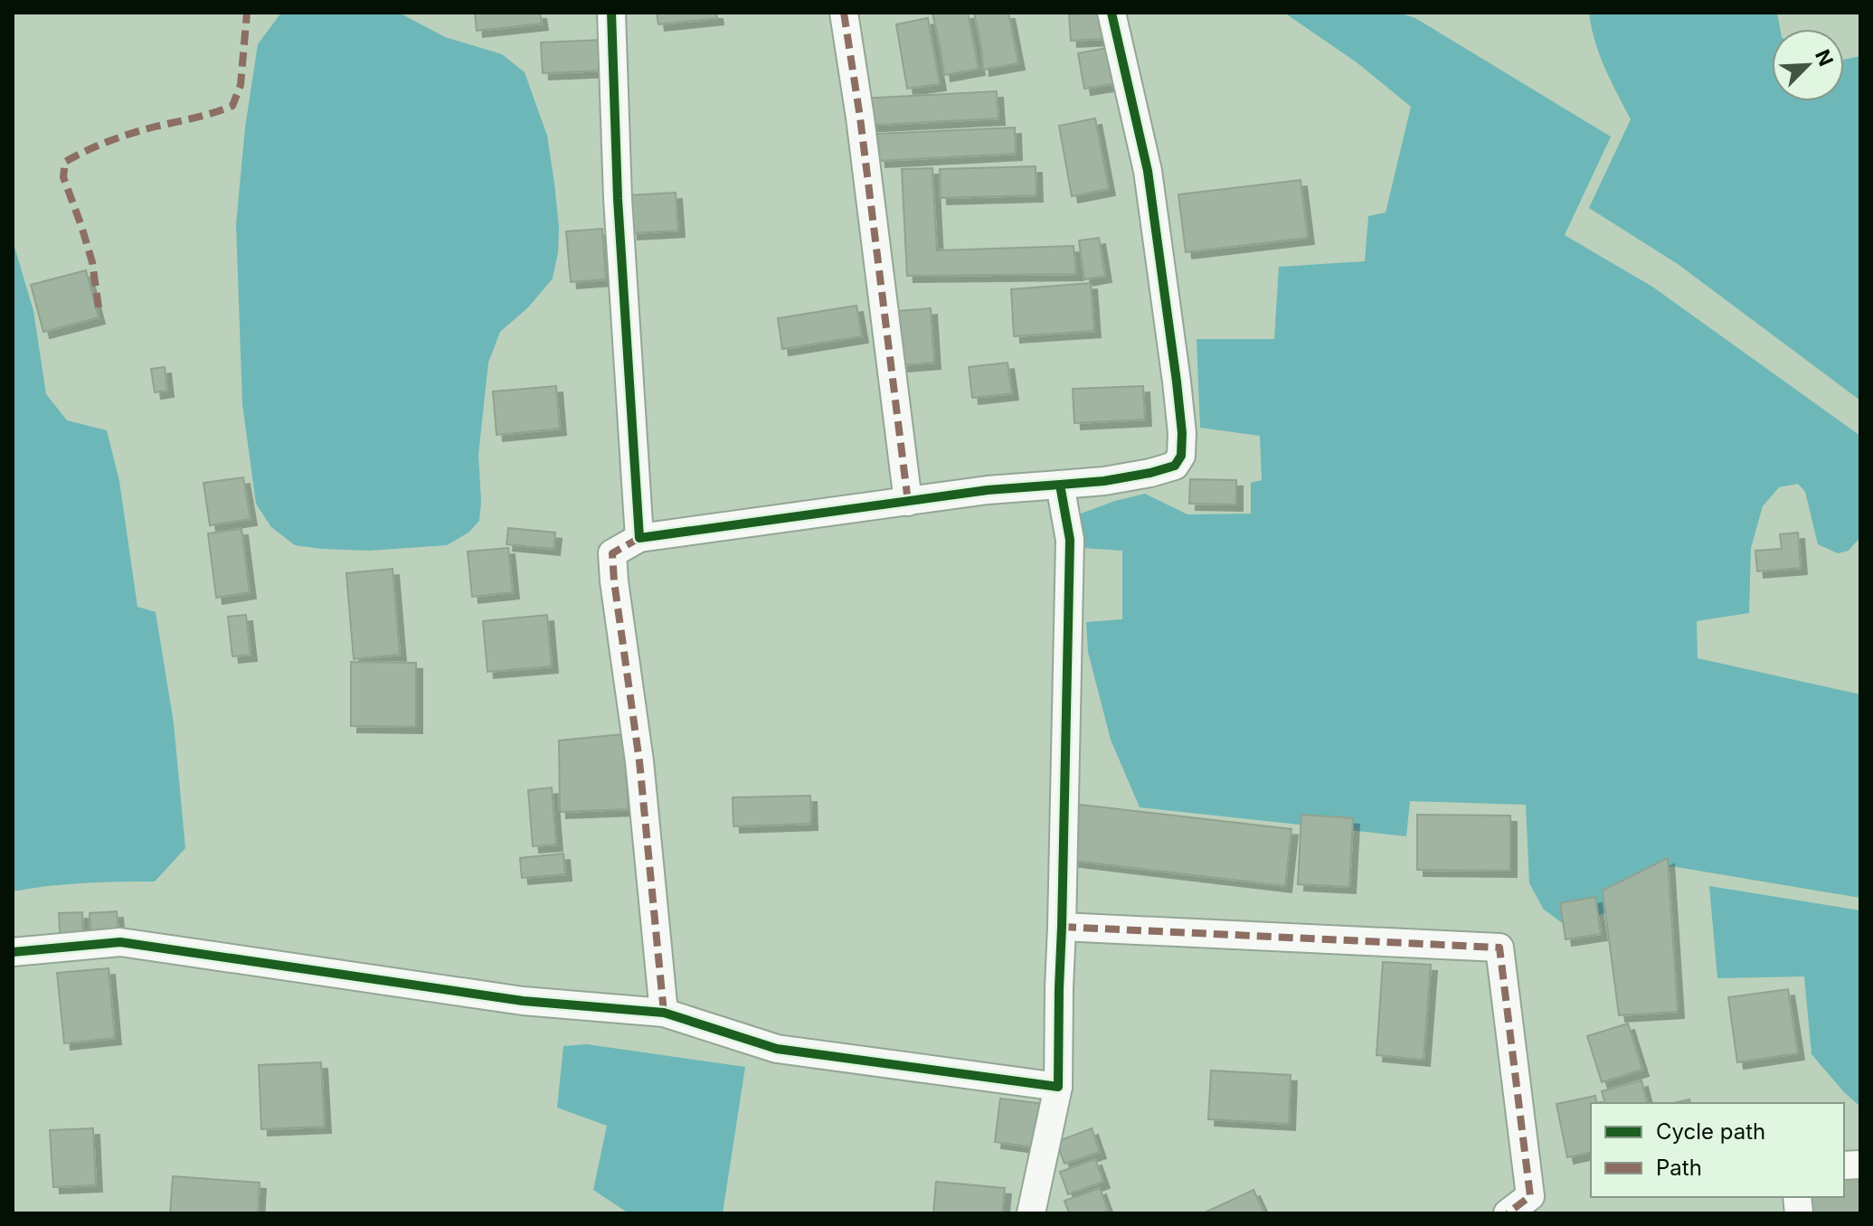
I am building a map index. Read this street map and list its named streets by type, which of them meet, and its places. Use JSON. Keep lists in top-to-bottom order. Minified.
{"legend":["Cycle path","Path"],"north":"top right"}
